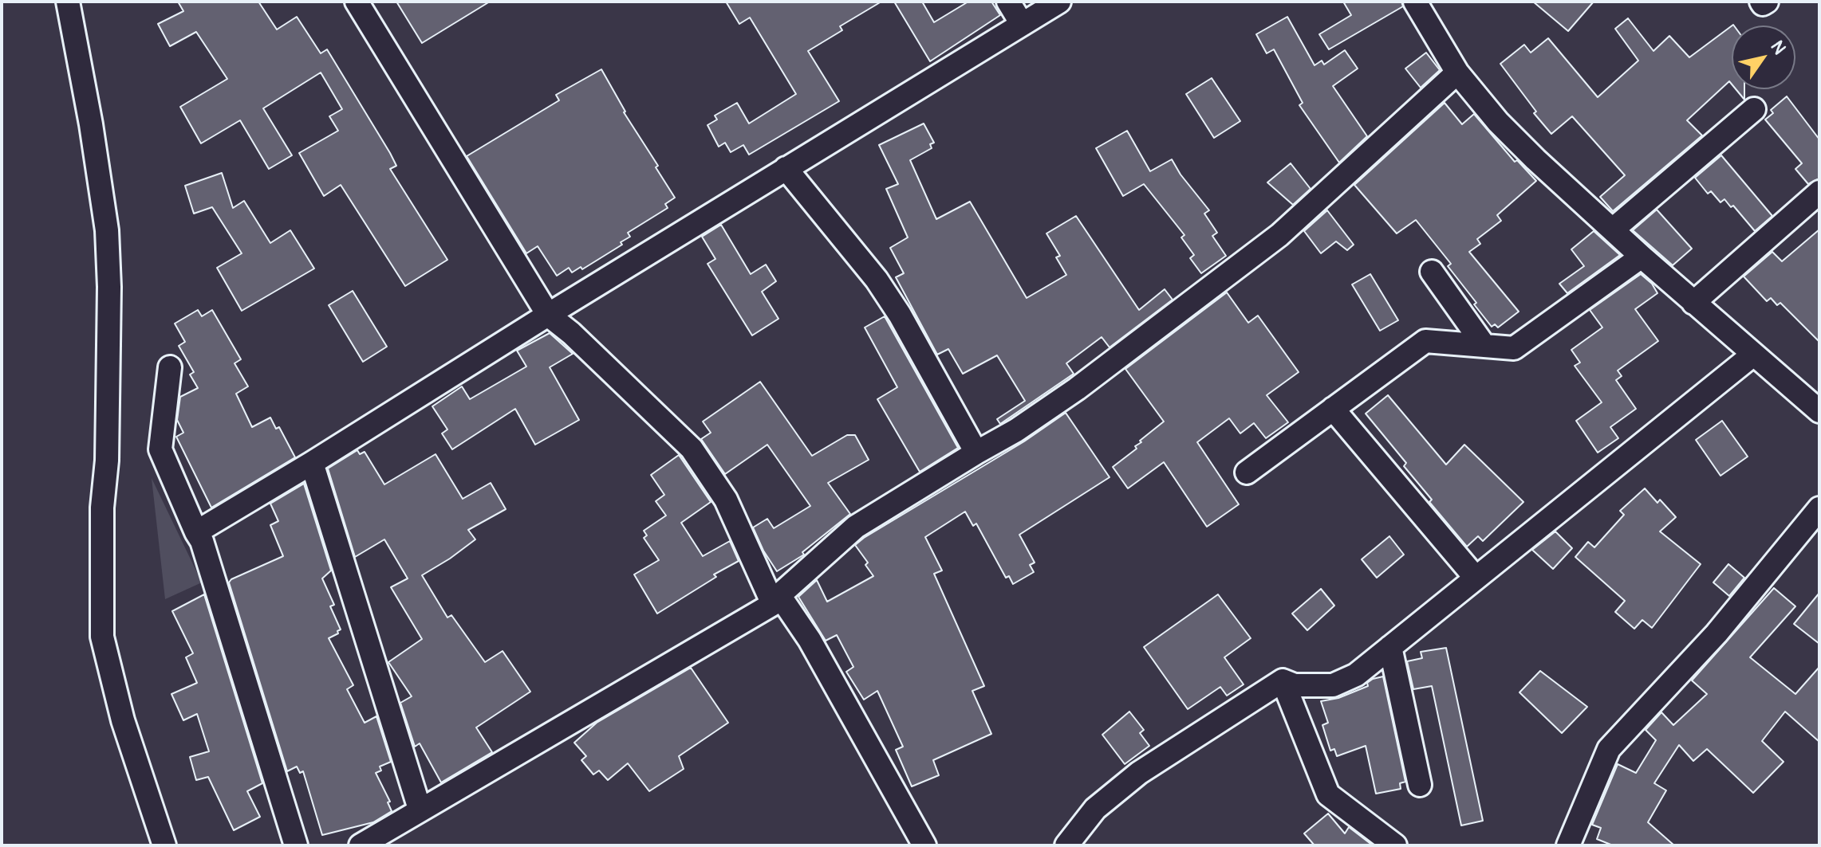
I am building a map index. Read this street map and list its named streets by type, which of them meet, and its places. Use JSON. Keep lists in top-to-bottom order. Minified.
{"north":"top right"}
